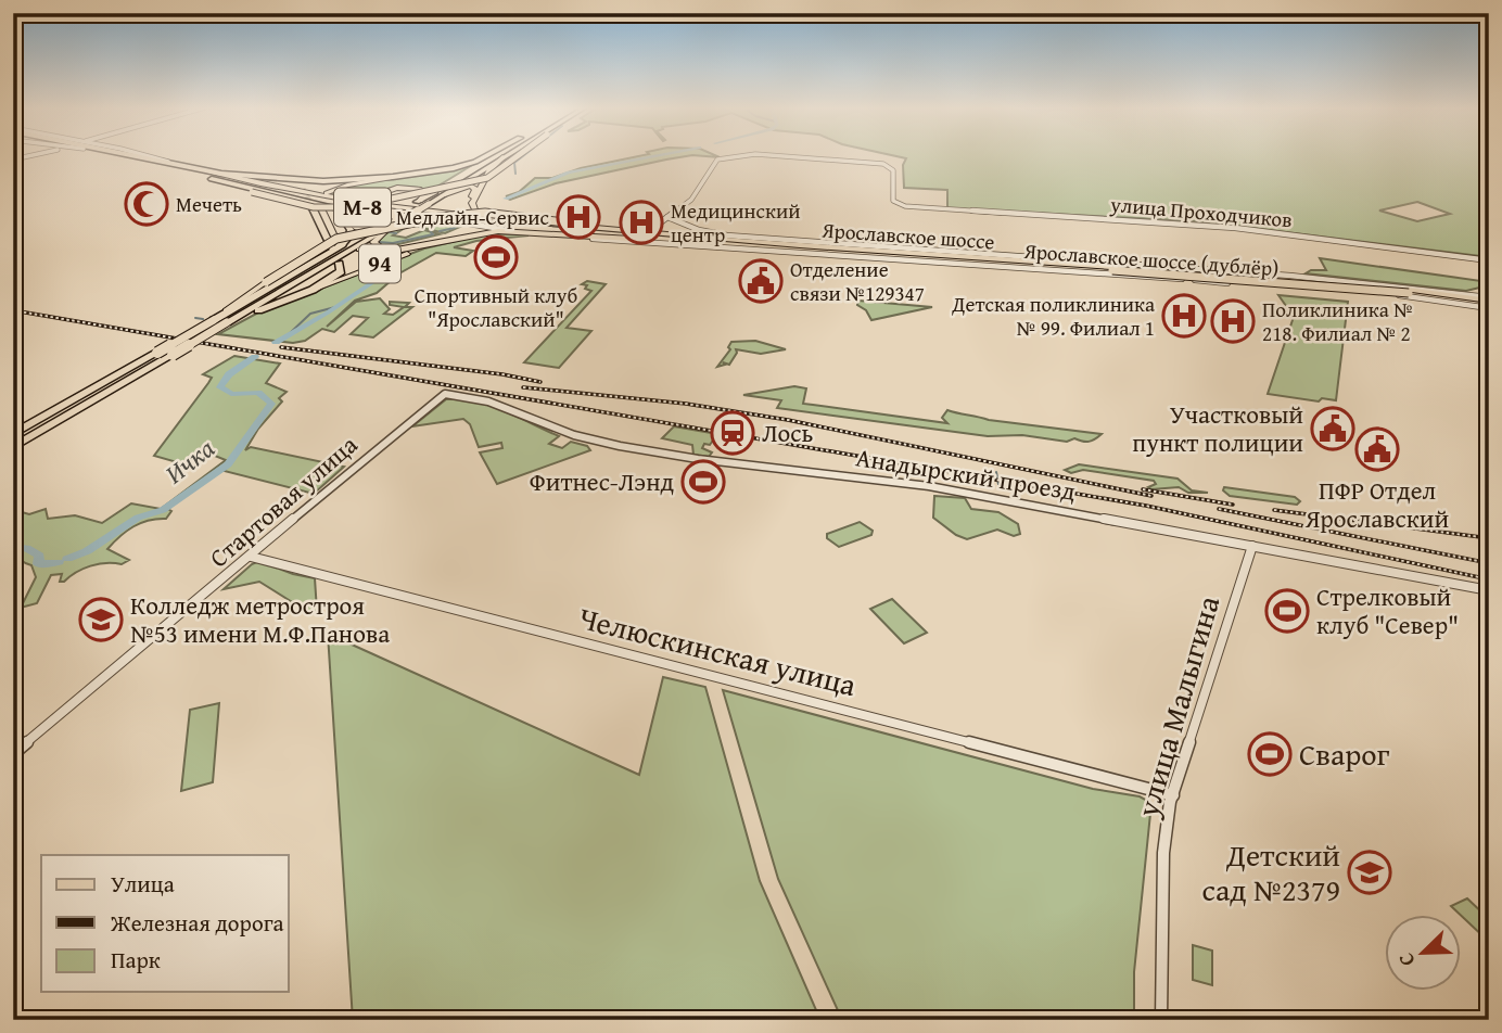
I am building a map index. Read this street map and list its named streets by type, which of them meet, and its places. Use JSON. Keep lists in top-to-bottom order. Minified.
{"streets":{"highway":["М-8","Ярославское шоссе"],"main road":["Ярославское шоссе (дублёр)","94"],"street":["улица Проходчиков","Анадырский проезд","Стартовая улица","Челюскинская улица","улица Малыгина"]},"crossings":[["улица Проходчиков","Ярославское шоссе (дублёр)"],["Ярославское шоссе","Ярославское шоссе (дублёр)"],["Ярославское шоссе","94"],["Ярославское шоссе (дублёр)","94"],["Анадырский проезд","Стартовая улица"],["Анадырский проезд","улица Малыгина"],["Стартовая улица","Челюскинская улица"],["Челюскинская улица","улица Малыгина"]],"water":["Ичка"],"places":{"mosque":["Мечеть"],"hospital":["Медлайн-Сервис","Медицинский центр","Детская поликлиника № 99. Филиал 1","Поликлиника № 218. Филиал № 2"],"sports":["Спортивный клуб \"Ярославский\"","Фитнес-Лэнд","Стрелковый клуб \"Север\"","Сварог"],"public building":["Отделение связи №129347","Участковый пункт полиции","ПФР Отдел Ярославский"],"station":["Лось"],"school or university":["Колледж метростроя №53 имени М.Ф.Панова","Детский сад №2379"]},"legend":["Улица","Железная дорога","Парк"],"north":"bottom left"}
